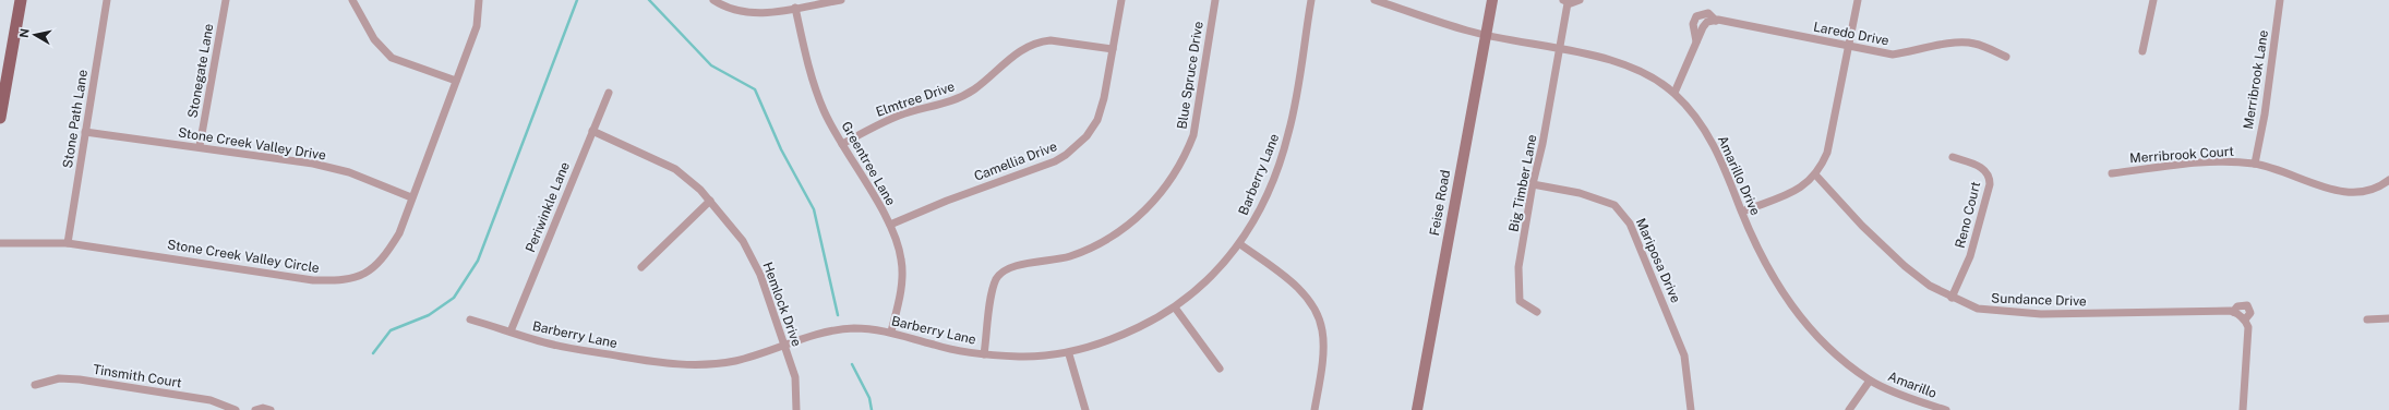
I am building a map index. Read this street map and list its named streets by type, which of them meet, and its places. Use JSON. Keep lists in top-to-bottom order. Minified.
{"streets":{"main road":["Feise Road"],"street":["Laredo Drive","Stonegate Lane","Blue Spruce Drive","Merribrook Lane","Elmtree Drive","Stone Path Lane","Stone Creek Valley Drive","Merribrook Court","Camellia Drive","Greentree Lane","Barberry Lane","Amarillo Drive","Big Timber Lane","Periwinkle Lane","Reno Court","Stone Creek Valley Circle","Mariposa Drive","Sundance Drive","Hemlock Drive","Tinsmith Court","Amarillo"]},"crossings":[["Laredo Drive","Amarillo Drive"],["Stonegate Lane","Stone Creek Valley Drive"],["Blue Spruce Drive","Barberry Lane"],["Merribrook Lane","Merribrook Court"],["Elmtree Drive","Camellia Drive"],["Elmtree Drive","Greentree Lane"],["Stone Path Lane","Stone Creek Valley Drive"],["Stone Path Lane","Stone Creek Valley Circle"],["Stone Creek Valley Drive","Stone Creek Valley Circle"],["Camellia Drive","Greentree Lane"],["Greentree Lane","Barberry Lane"],["Barberry Lane","Periwinkle Lane"],["Barberry Lane","Hemlock Drive"],["Amarillo Drive","Big Timber Lane"],["Amarillo Drive","Feise Road"],["Amarillo Drive","Amarillo"],["Big Timber Lane","Mariposa Drive"],["Periwinkle Lane","Hemlock Drive"],["Reno Court","Sundance Drive"]],"north":"left"}
